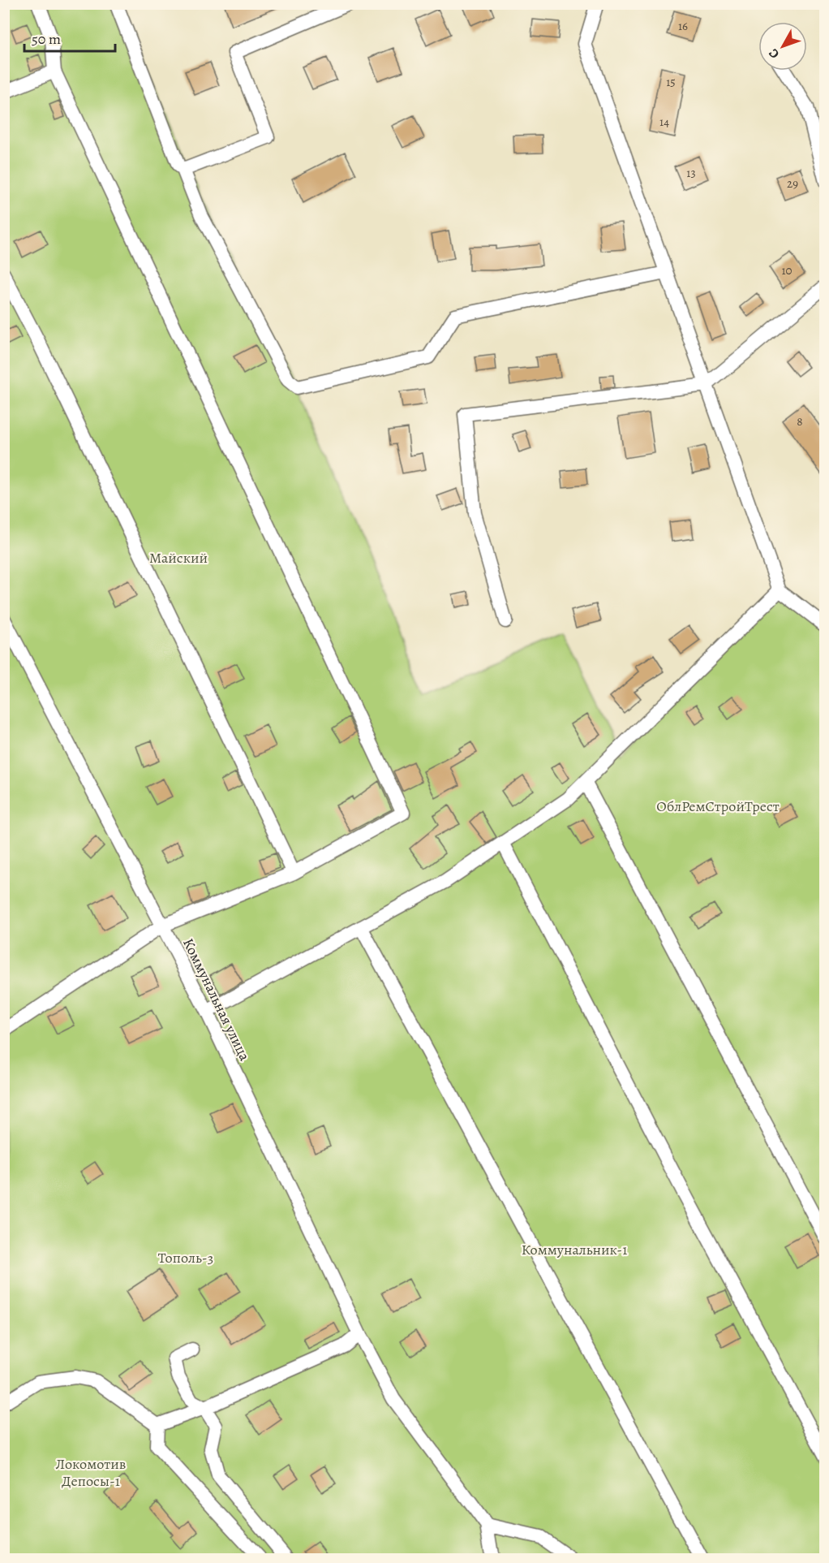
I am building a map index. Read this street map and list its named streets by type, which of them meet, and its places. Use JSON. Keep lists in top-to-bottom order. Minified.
{"streets":{"lane":["Коммунальная улица"]},"parks":["Майский","ОблРемСтройТрест","Коммунальник-1","Тополь-3","Локомотив Депосы-1"],"house_numbers":["16","15","14","13","29","10","8"],"scale_bar":"50 m","north":"bottom left"}
